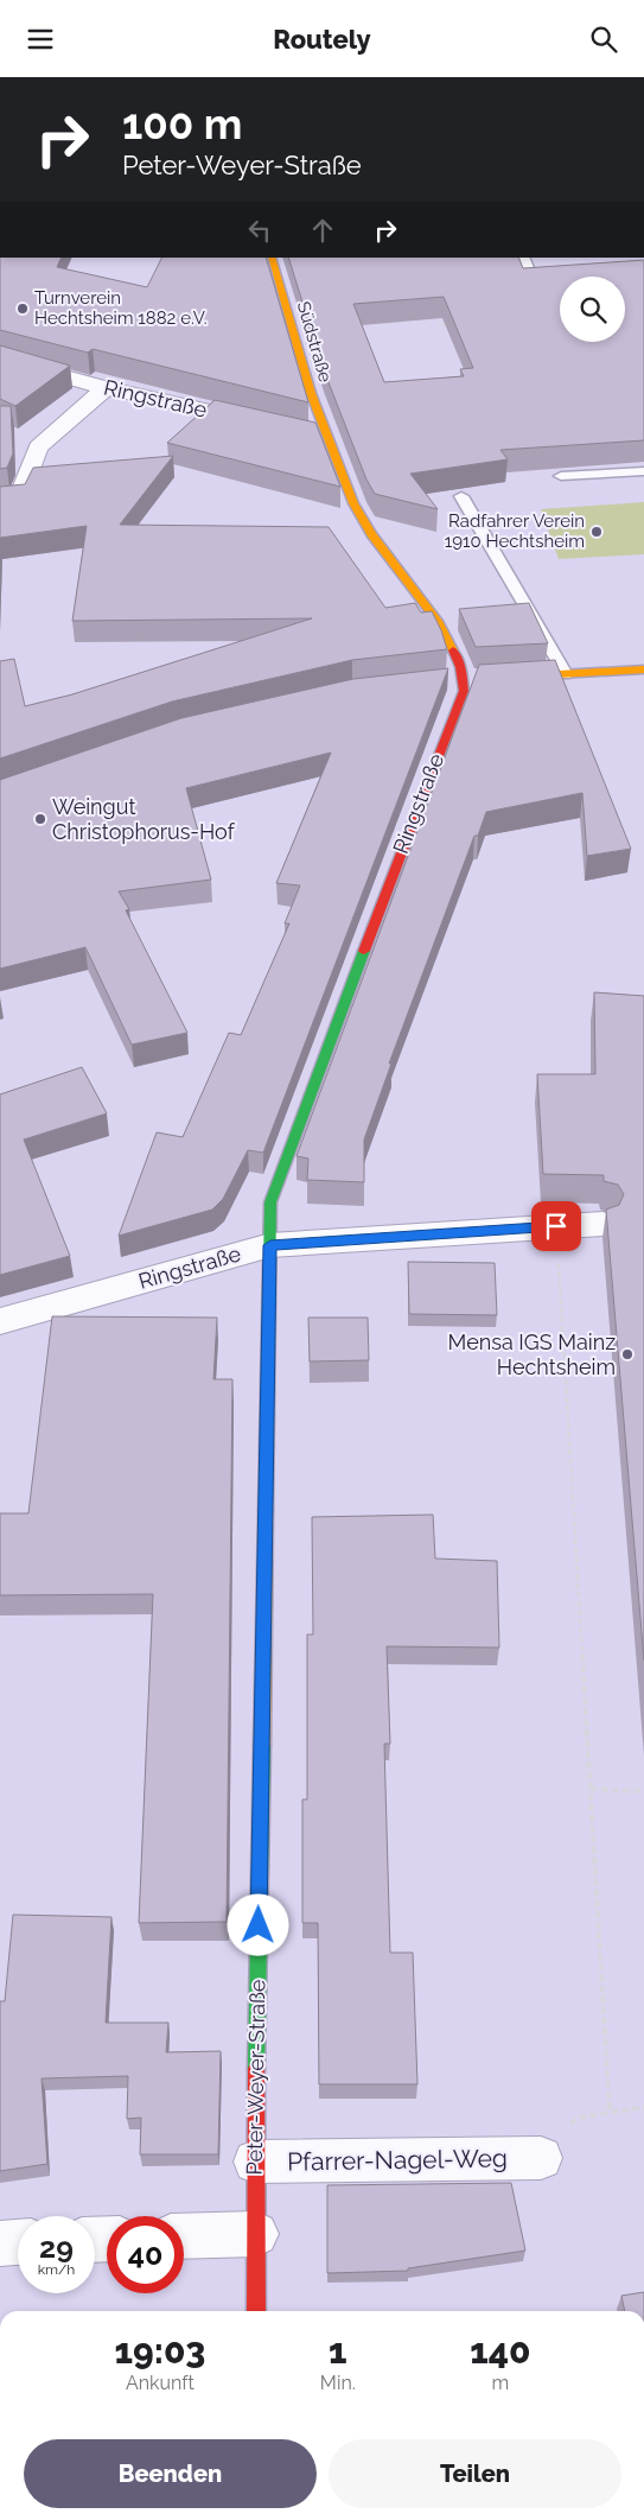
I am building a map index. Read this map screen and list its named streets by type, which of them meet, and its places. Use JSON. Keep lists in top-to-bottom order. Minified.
{"streets":{"street":["Südstraße","Ringstraße","Peter-Weyer-Straße","Pfarrer-Nagel-Weg"]},"crossings":[["Südstraße","Ringstraße"],["Ringstraße","Peter-Weyer-Straße"],["Peter-Weyer-Straße","Pfarrer-Nagel-Weg"]],"places":["Turnverein Hechtsheim 1882 e.V.","Radfahrer Verein 1910 Hechtsheim","Weingut Christophorus-Hof","Mensa IGS Mainz Hechtsheim"],"page":{"header":"Routely","turn":["100 m","Peter-Weyer-Straße"],"speed":"29 km/h","limit":"40","eta":["19:03","Ankunft","1","Min.","140","m"],"buttons":["Beenden","Teilen"]}}
